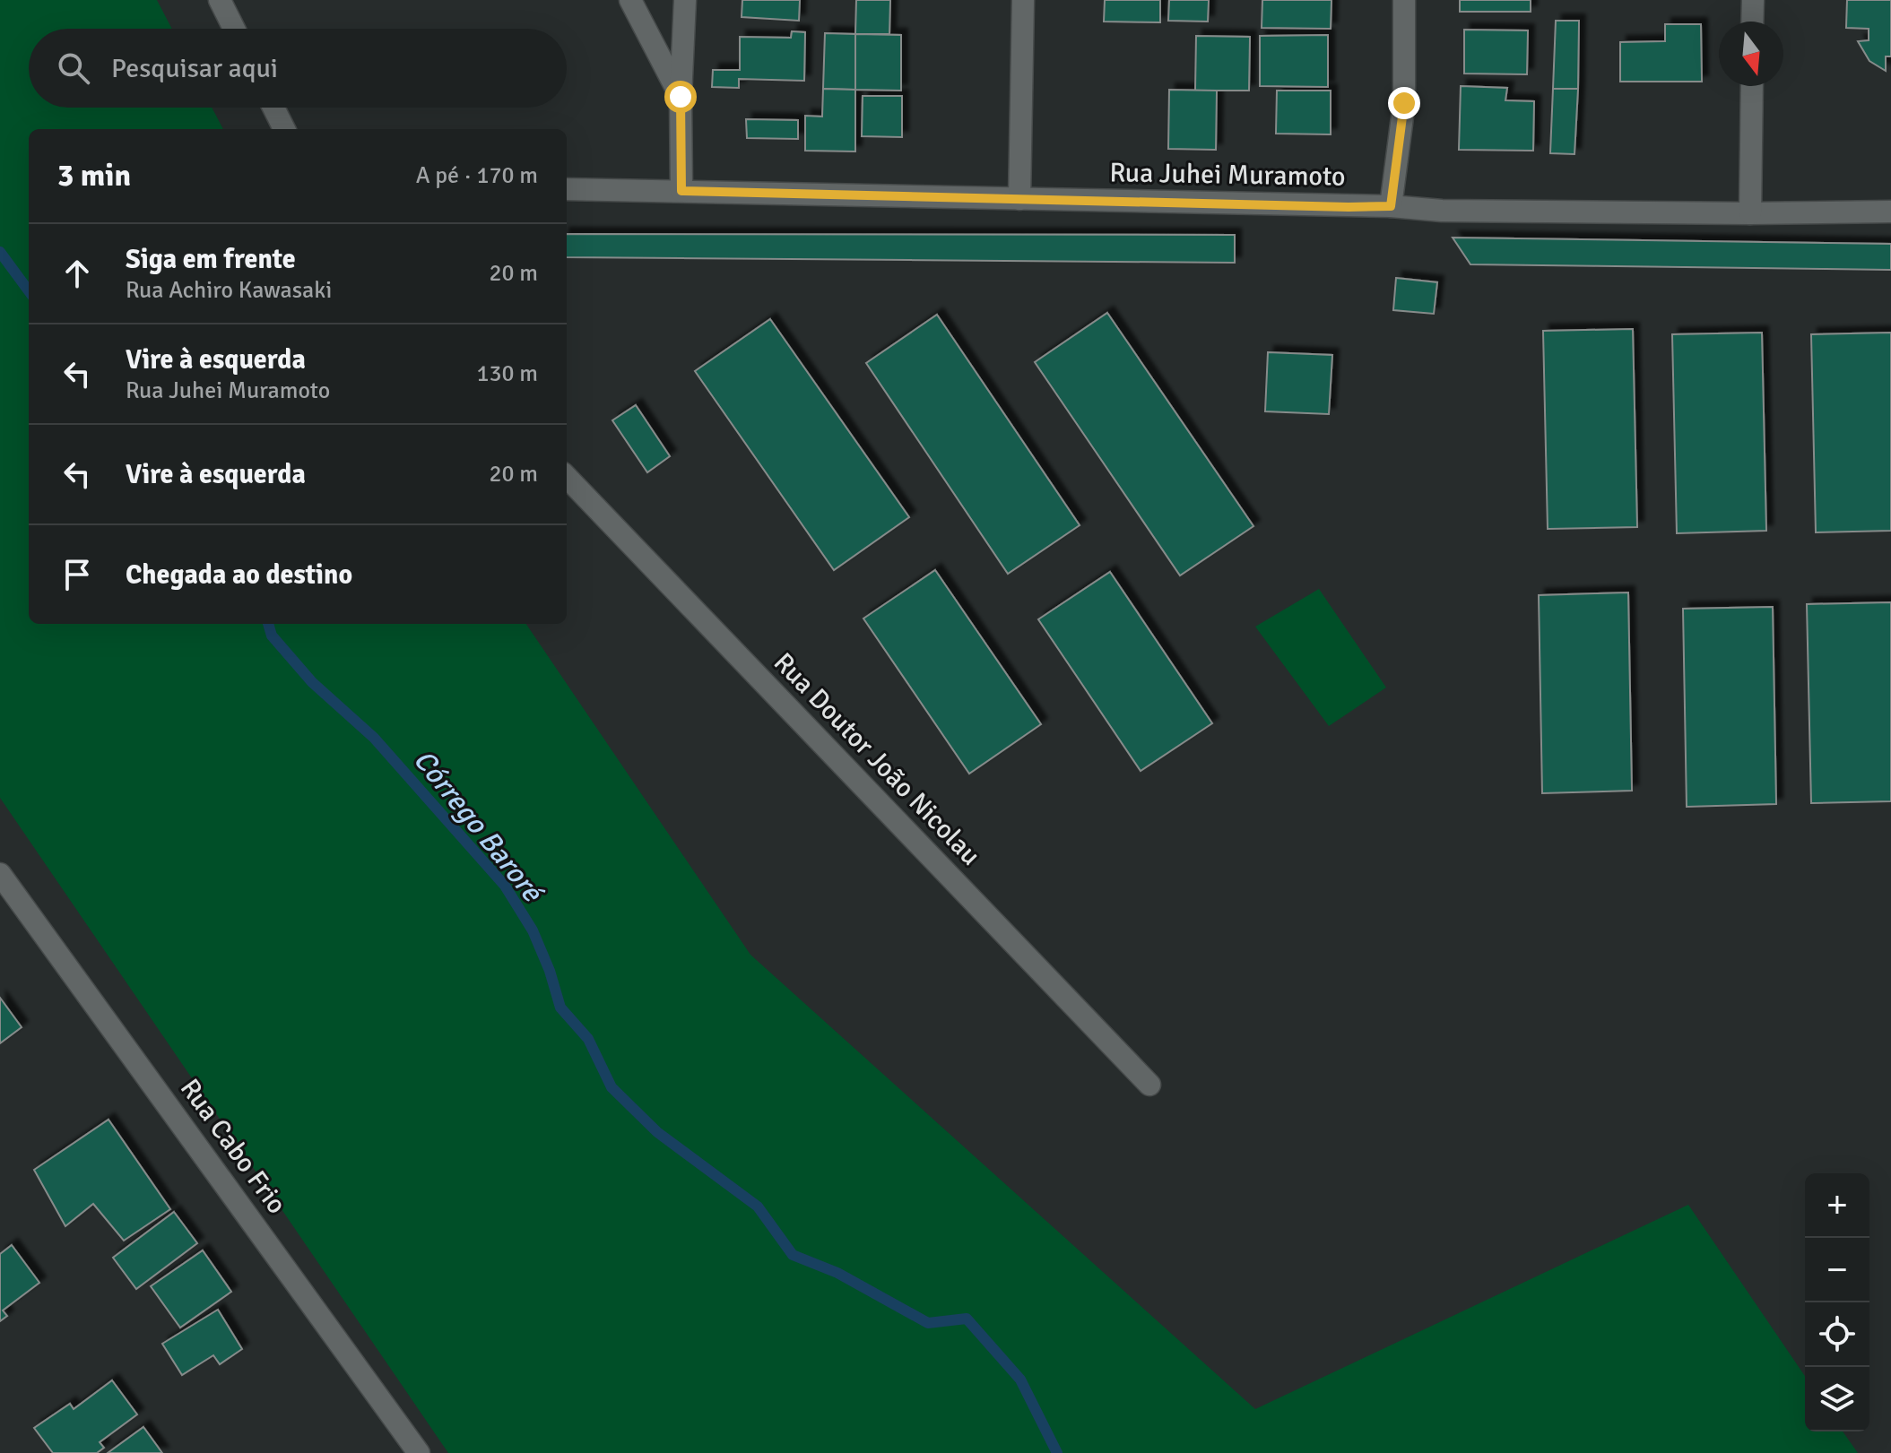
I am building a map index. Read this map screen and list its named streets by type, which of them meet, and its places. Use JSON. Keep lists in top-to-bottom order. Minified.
{"streets":{"street":["Rua Juhei Muramoto","Rua Doutor João Nicolau","Rua Cabo Frio"]},"water":["Córrego Baroré"],"north":"bottom","page":{"search":"Pesquisar aqui","heading":["3 min","A pé · 170 m"],"list":[["Siga em frente","Rua Achiro Kawasaki","20 m"],["Vire à esquerda","Rua Juhei Muramoto","130 m"],["Vire à esquerda","20 m"],"Chegada ao destino"],"map_buttons":["+","−"]}}
